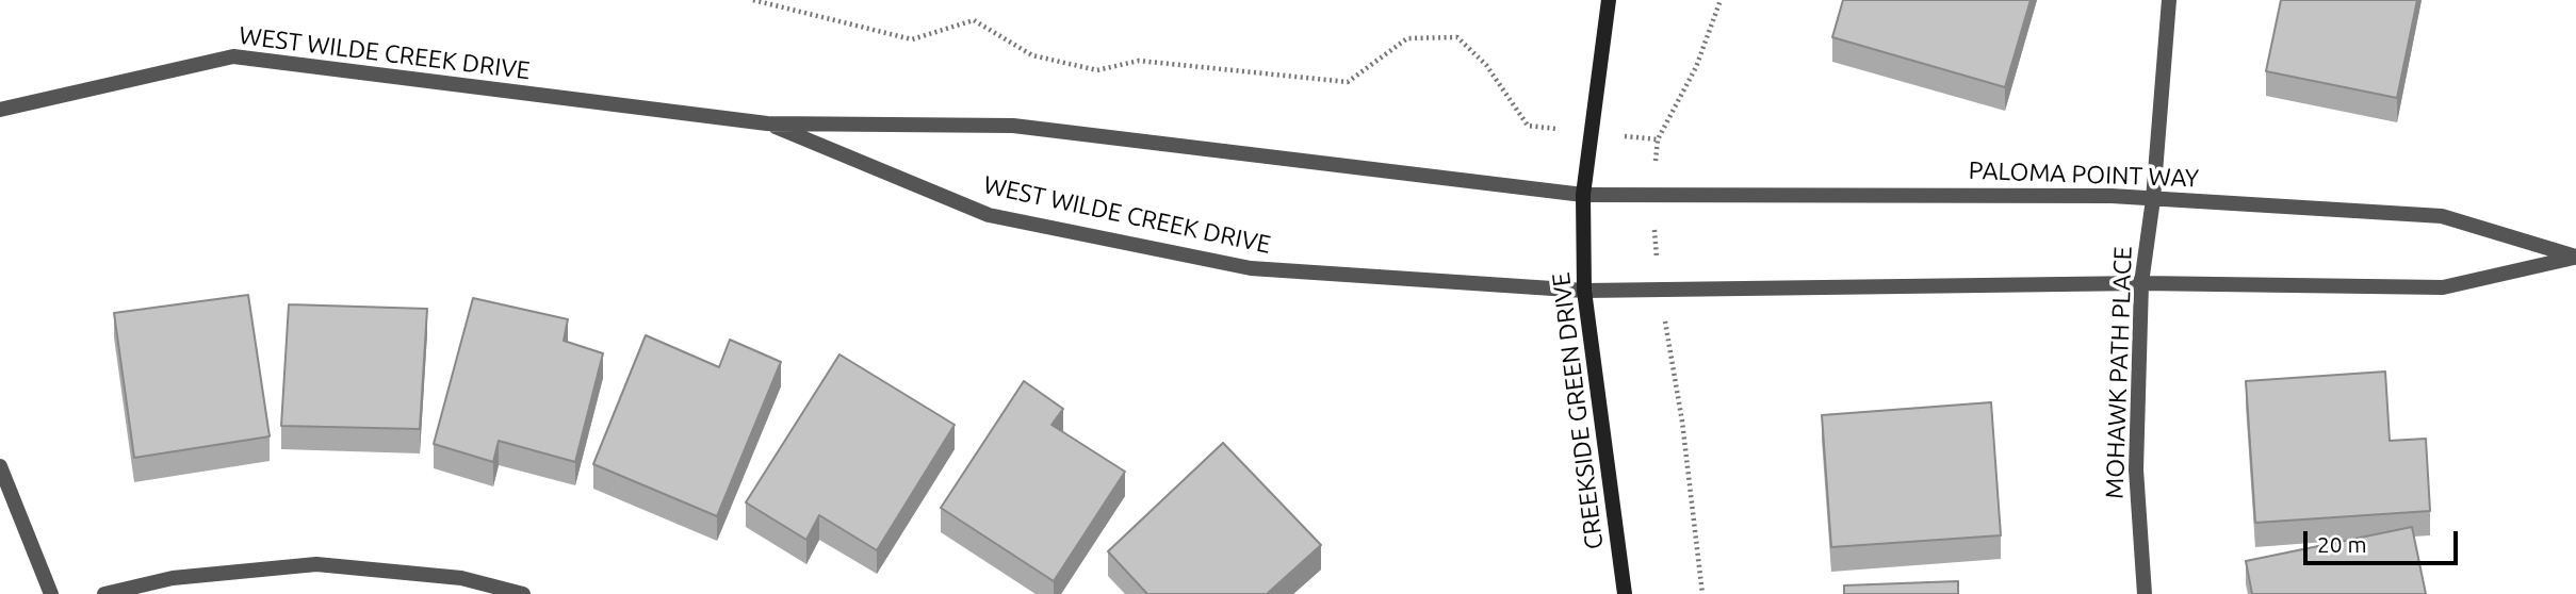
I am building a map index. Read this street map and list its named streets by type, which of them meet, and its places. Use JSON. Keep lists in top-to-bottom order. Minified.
{"streets":{"main road":["CREEKSIDE GREEN DRIVE"],"street":["WEST WILDE CREEK DRIVE","PALOMA POINT WAY","MOHAWK PATH PLACE"]},"crossings":[["WEST WILDE CREEK DRIVE","PALOMA POINT WAY"],["WEST WILDE CREEK DRIVE","CREEKSIDE GREEN DRIVE"],["PALOMA POINT WAY","MOHAWK PATH PLACE"],["PALOMA POINT WAY","CREEKSIDE GREEN DRIVE"]],"scale_bar":"20 m"}
